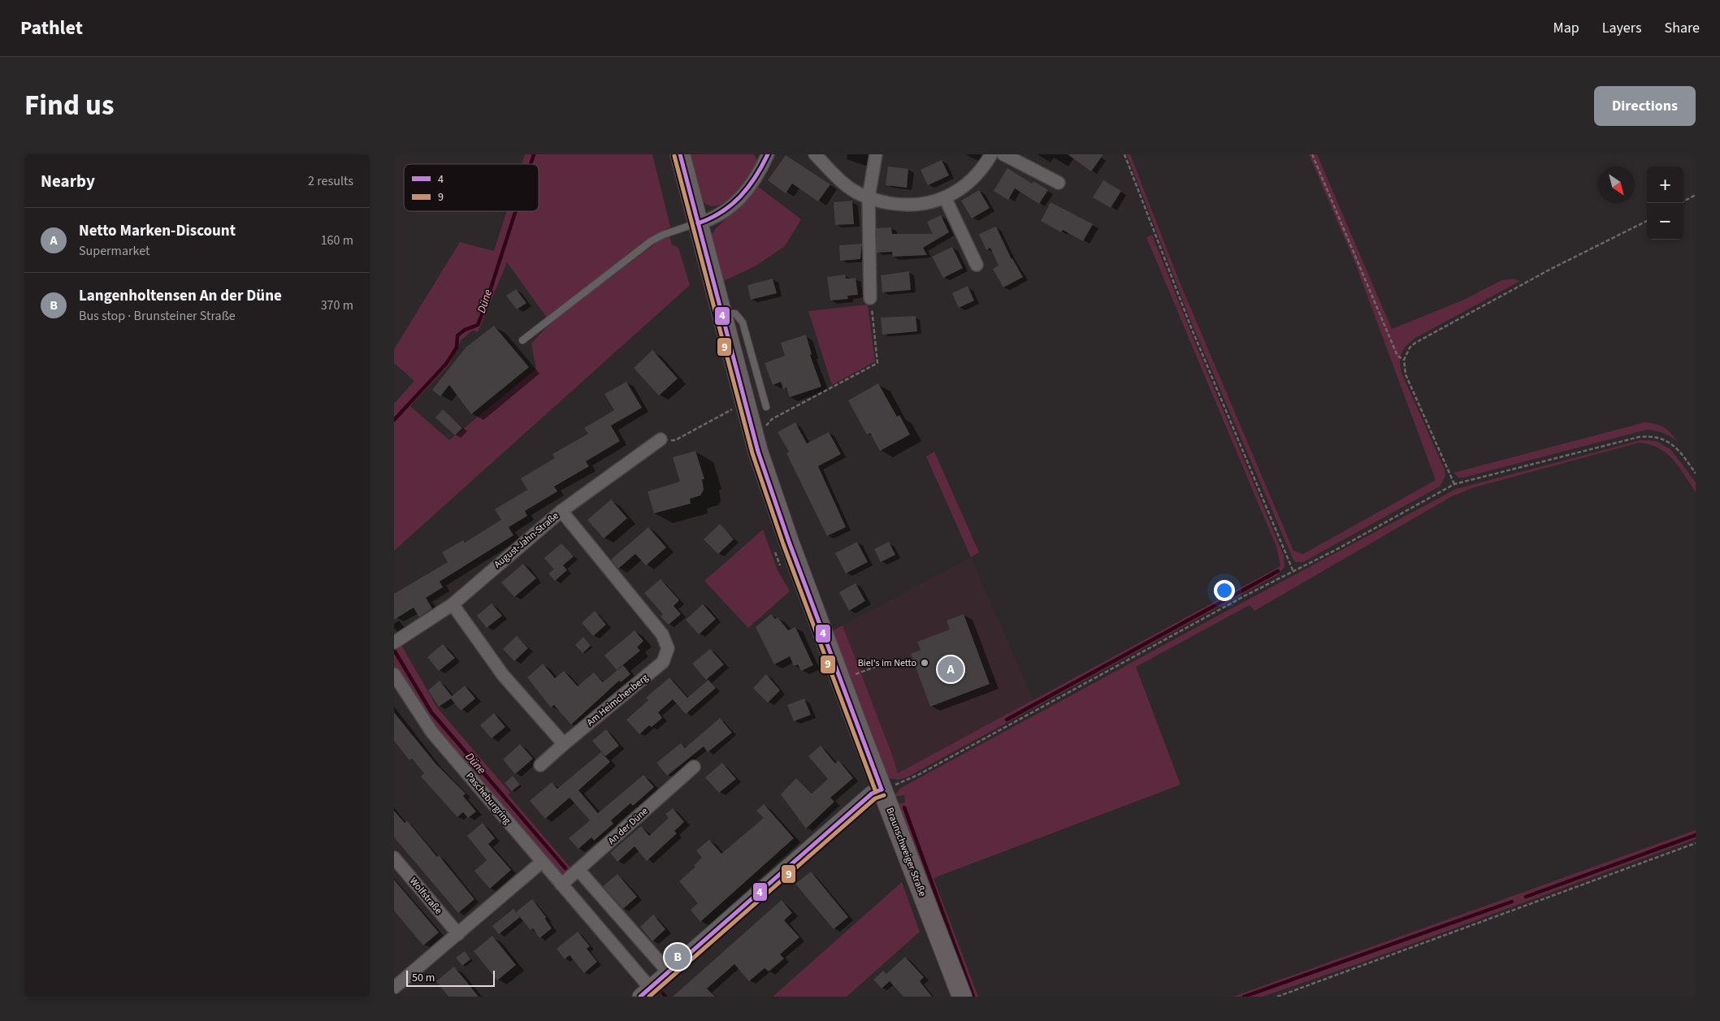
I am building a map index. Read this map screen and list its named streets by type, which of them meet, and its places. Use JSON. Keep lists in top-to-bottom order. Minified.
{"streets":{"main road":["Braunschweiger Straße"],"street":["August-Jahn-Straße","Am Heimchenberg","Pascheburgring","An der Düne","Wolfstraße"]},"crossings":[["August-Jahn-Straße","Am Heimchenberg"],["Pascheburgring","An der Düne"]],"water":["Düne"],"places":["Biel's im Netto"],"lines":["transit line 4","transit line 9"],"legend":["4","9"],"scale_bar":"50 m","north":"bottom right","page":{"header":"Pathlet","nav":["Map","Layers","Share"],"title":"Find us","buttons":"Directions","heading":["Nearby","2 results"],"map_buttons":["+","−"],"list":[{"mark":"A","name":"Netto Marken-Discount","note":"Supermarket","value":"160 m"},{"mark":"B","name":"Langenholtensen An der Düne","note":"Bus stop · Brunsteiner Straße","value":"370 m"}],"pins":["A","B"],"scale":"50 m"}}
